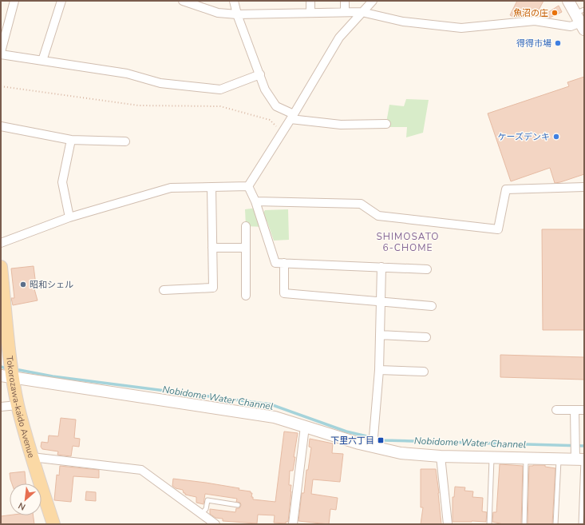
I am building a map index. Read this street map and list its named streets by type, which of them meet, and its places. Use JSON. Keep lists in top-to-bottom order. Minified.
{"streets":{"main road":["Tokorozawa-kaido Avenue"]},"districts":["SHIMOSATO 6-CHOME"],"water":["Nobidome Water Channel"],"places":{"other":["魚沼の庄","得得市場","ケーズデンキ","昭和シェル"],"transit":["下里六丁目"]},"north":"bottom left"}
